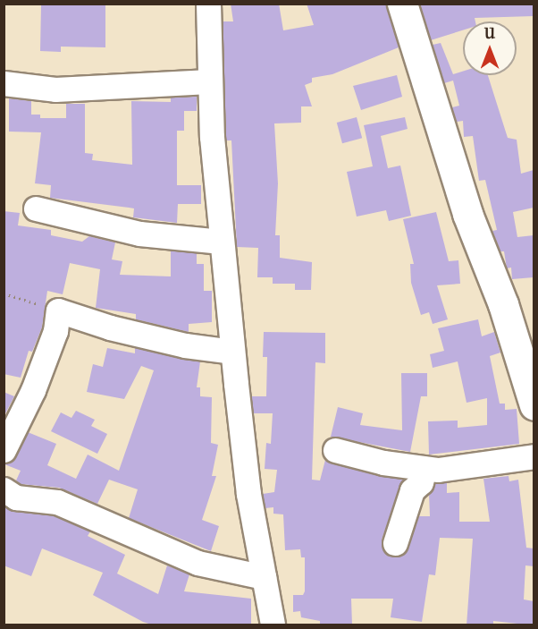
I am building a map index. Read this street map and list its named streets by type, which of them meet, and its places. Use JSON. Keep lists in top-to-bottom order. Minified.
{"north":"top"}
